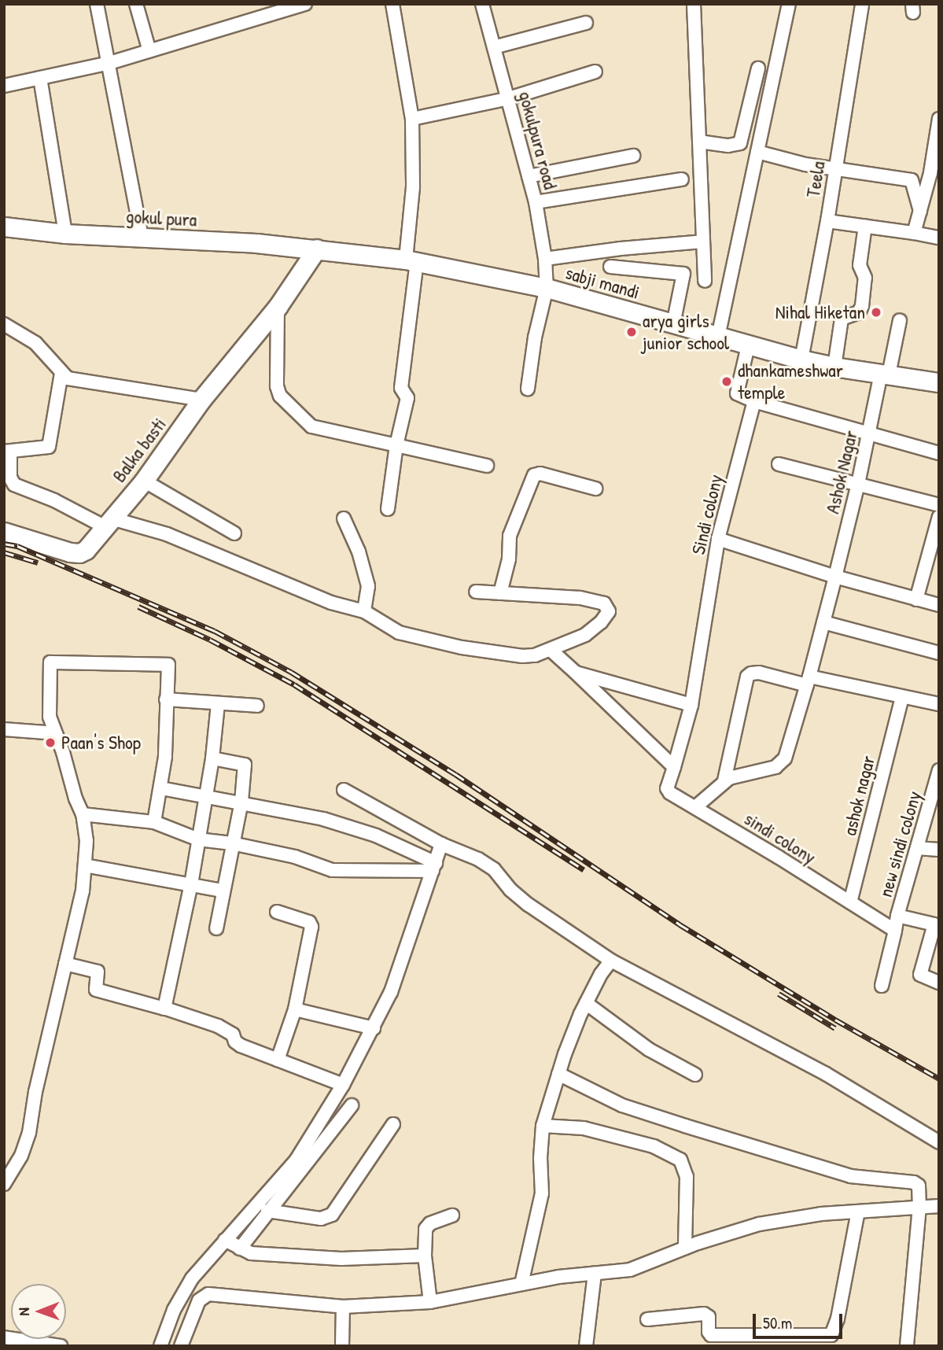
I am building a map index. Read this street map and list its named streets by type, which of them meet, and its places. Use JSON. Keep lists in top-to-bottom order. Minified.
{"streets":{"street":["gokulpura road","Teela","gokul pura","sabji mandi","Balka basti","Ashok Nagar","Sindi colony","ashok nagar","sindi colony","new sindi colony"]},"crossings":[["gokulpura road","sabji mandi"],["Teela","sabji mandi"],["gokul pura","sabji mandi"],["gokul pura","Balka basti"],["sabji mandi","Balka basti"],["sabji mandi","Ashok Nagar"],["Ashok Nagar","sindi colony"],["Sindi colony","sindi colony"],["ashok nagar","sindi colony"]],"places":["Nihal Hiketan","arya girls junior school","dhankameshwar temple","Paan's Shop"],"scale_bar":"50 m","north":"left"}
